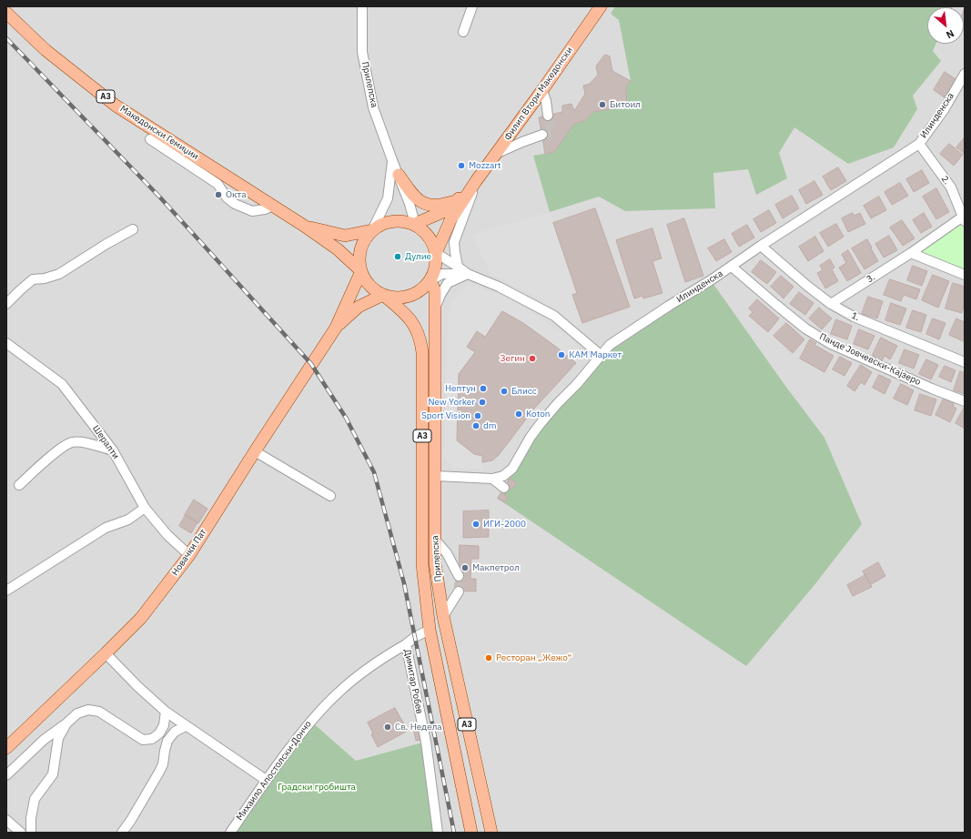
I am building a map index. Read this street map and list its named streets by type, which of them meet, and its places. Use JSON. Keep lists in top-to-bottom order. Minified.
{"streets":{"main road":["Прилепска","Филип Втори Македонски","A3","Македонски Гемиџии","Новачки Пат"],"street":["Илинденска","2.","3.","1.","Панде Јовчевски-Кајзеро","Шералти","Димитар Робев","Михаило Апостолски-Дончо"]},"crossings":[["Прилепска","A3"],["Прилепска","Илинденска"],["Прилепска","Димитар Робев"],["A3","Македонски Гемиџии"],["Илинденска","2."],["Илинденска","1."],["Илинденска","Панде Јовчевски-Кајзеро"],["2.","3."],["3.","1."],["Шералти","Новачки Пат"],["Димитар Робев","Михаило Апостолски-Дончо"]],"parks":["Градски гробишта"],"places":["Битоил","Mozzart","Окта","Дулие","КАМ Маркет","Зегин","Нептун","Блисс","New Yorker","Koton","Sport Vision","dm","ИГИ-2000","Макпетрол","Ресторан „Жежо“","Св. Недела"],"north":"bottom right"}
